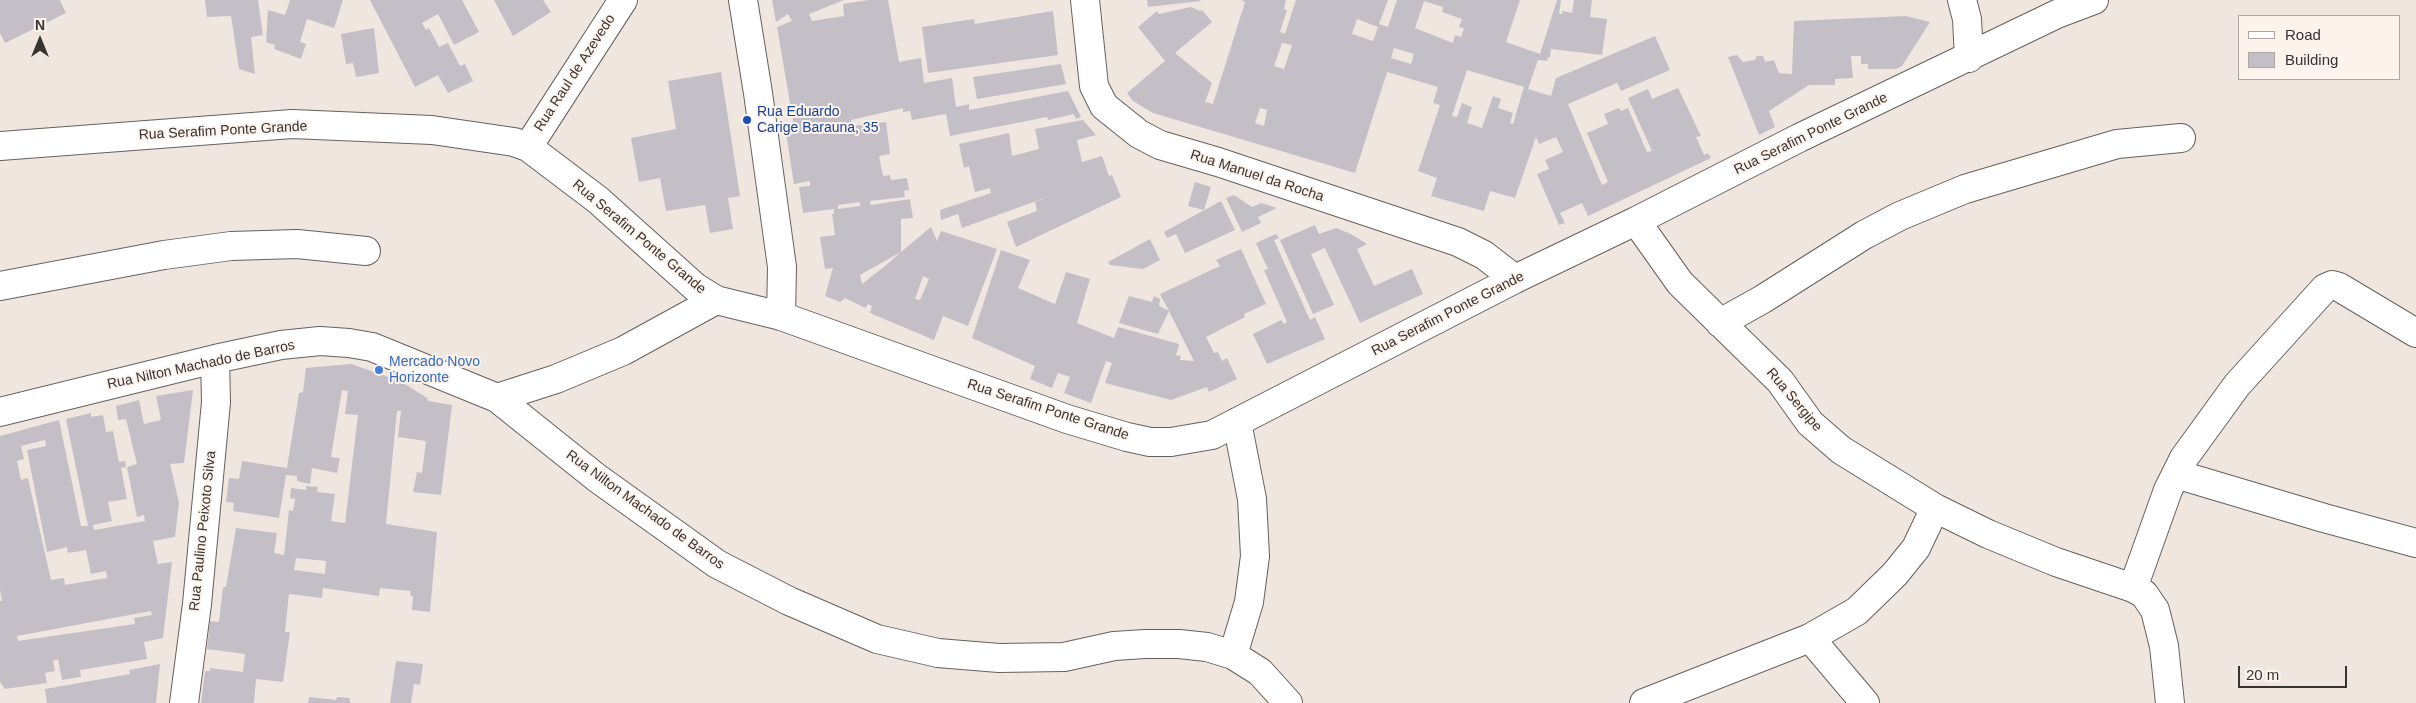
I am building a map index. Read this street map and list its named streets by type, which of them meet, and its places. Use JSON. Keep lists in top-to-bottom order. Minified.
{"streets":{"street":["Rua Raul de Azevedo","Rua Serafim Ponte Grande","Rua Manuel da Rocha","Rua Nilton Machado de Barros","Rua Sergipe","Rua Paulino Peixoto Silva"]},"crossings":[["Rua Raul de Azevedo","Rua Serafim Ponte Grande"],["Rua Serafim Ponte Grande","Rua Manuel da Rocha"],["Rua Serafim Ponte Grande","Rua Sergipe"],["Rua Nilton Machado de Barros","Rua Paulino Peixoto Silva"]],"places":["Rua Eduardo Carige Barauna, 35","Mercado Novo Horizonte"],"legend":["Road","Building"],"scale_bar":"20 m","north":"top"}
